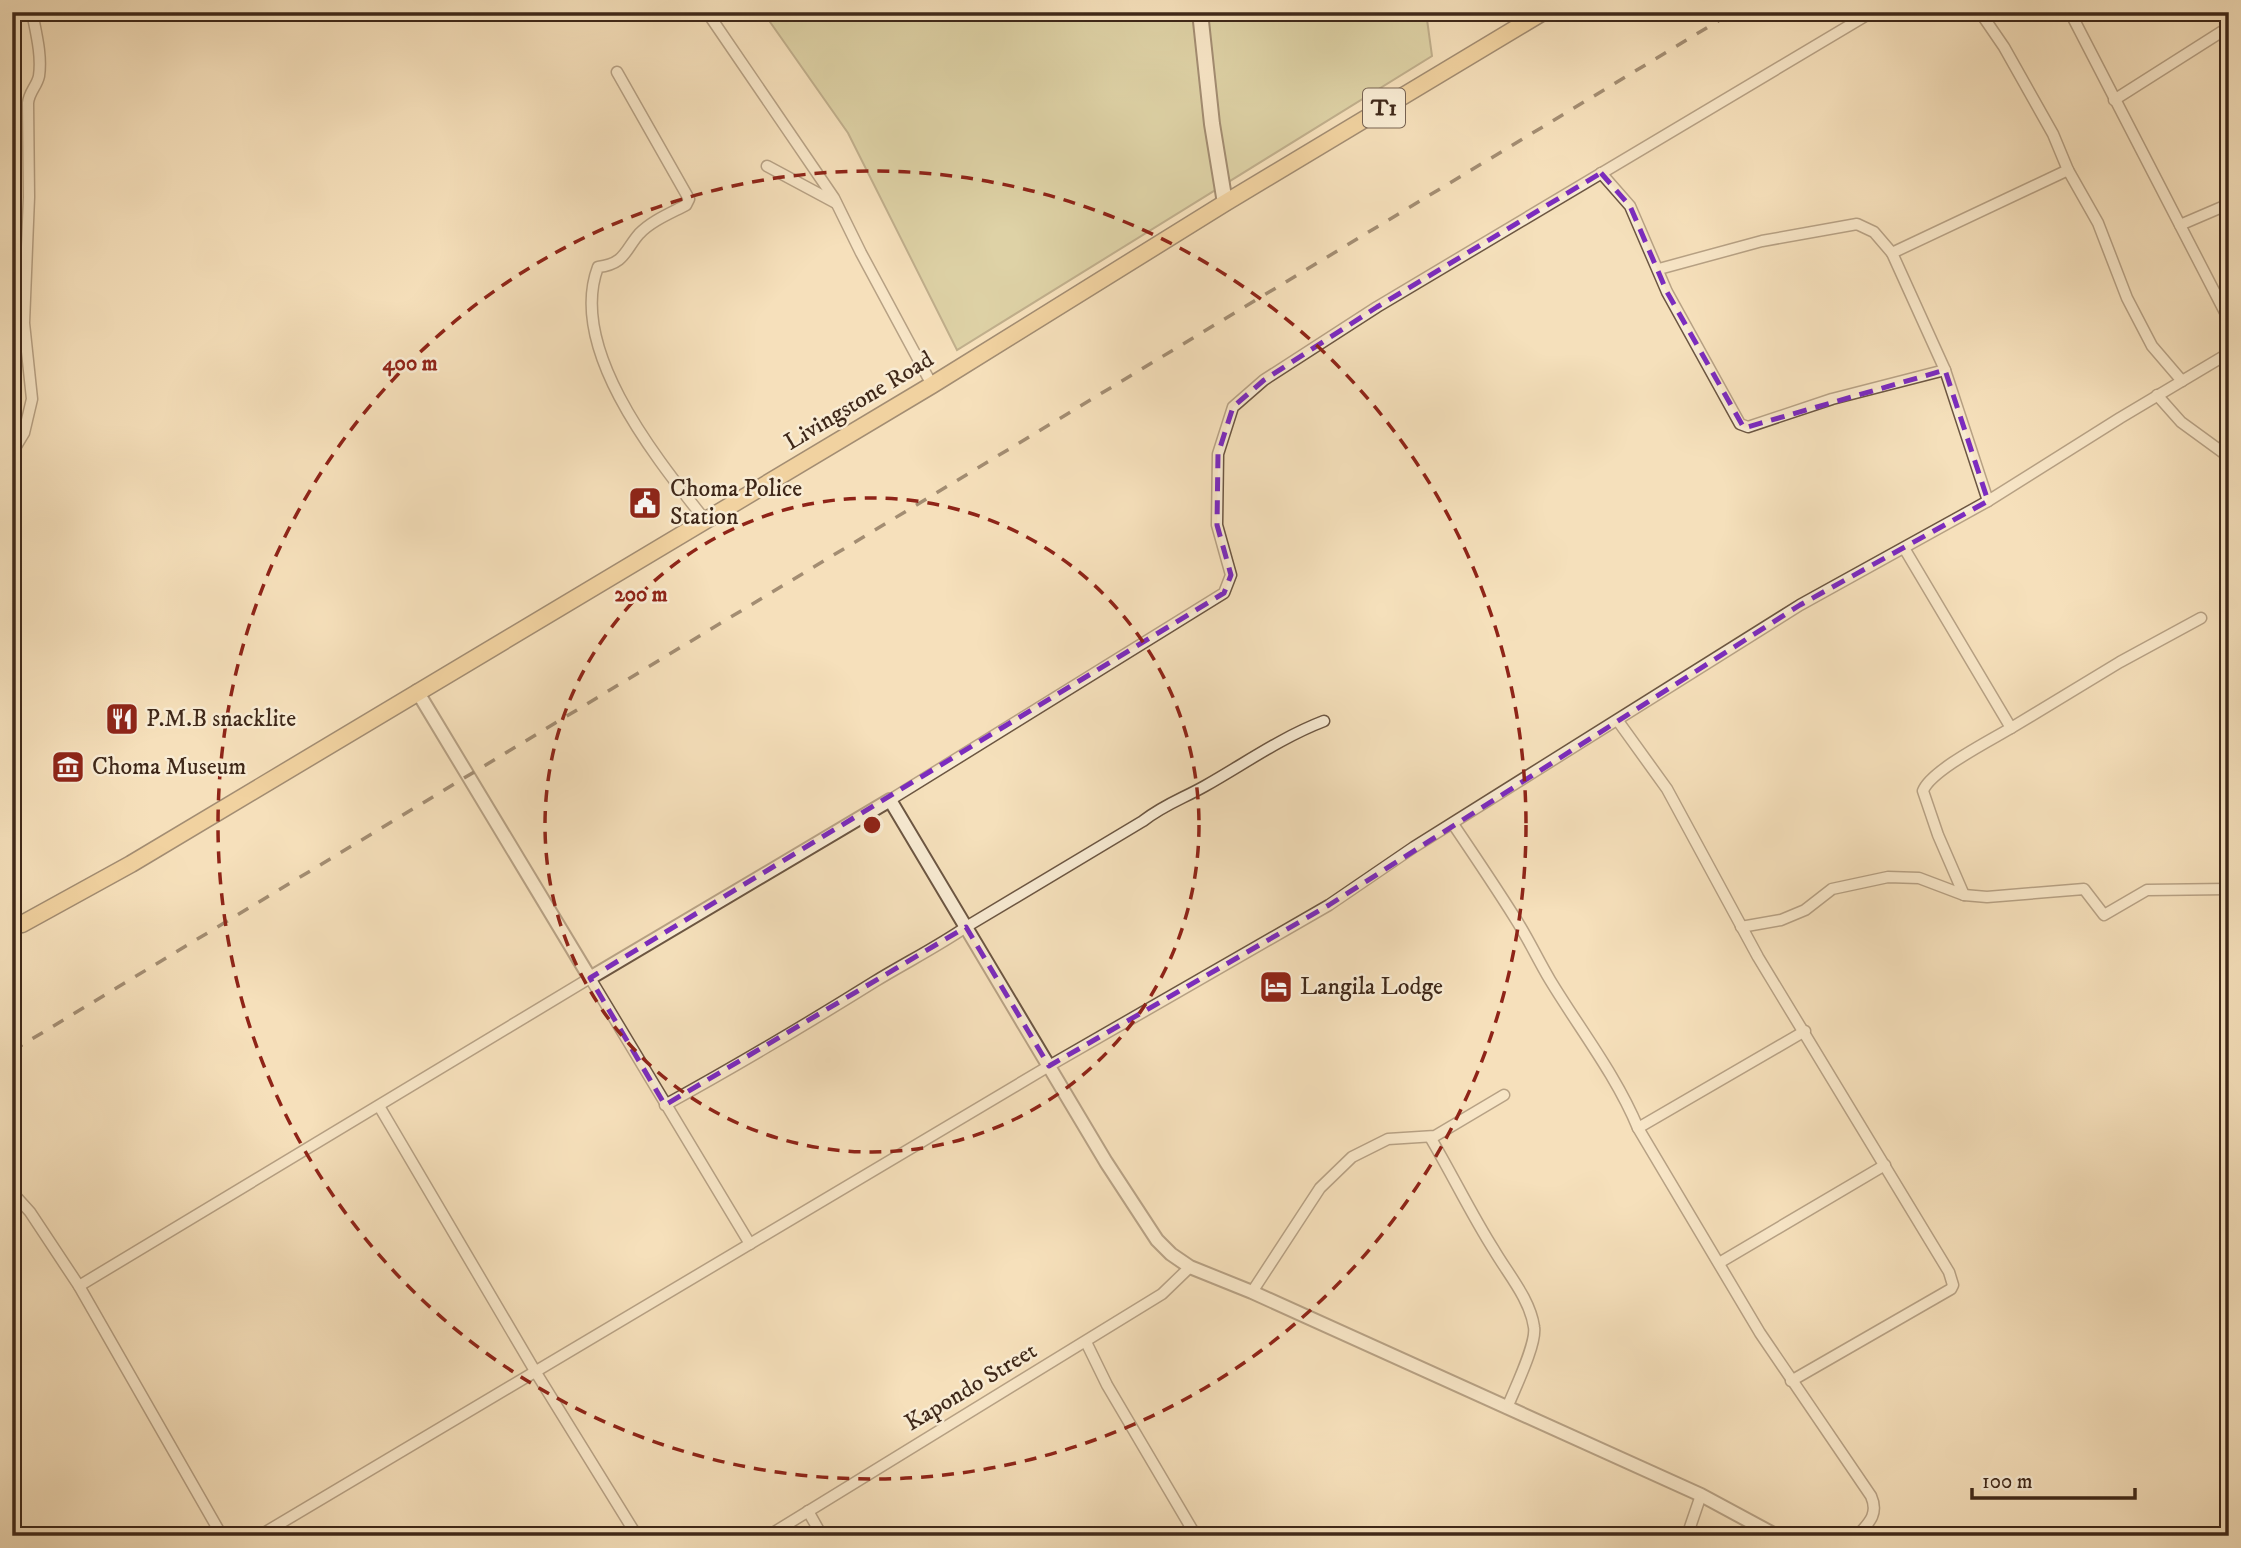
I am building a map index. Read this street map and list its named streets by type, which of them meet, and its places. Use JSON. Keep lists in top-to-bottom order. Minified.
{"streets":{"highway":["T1","Livingstone Road"],"street":["Kapondo Street"]},"places":{"public building":["Choma Police Station"],"restaurant":["P.M.B snacklite"],"museum":["Choma Museum"],"hotel":["Langila Lodge"]},"scale_bar":"100 m","rings":["400 m","200 m"]}
